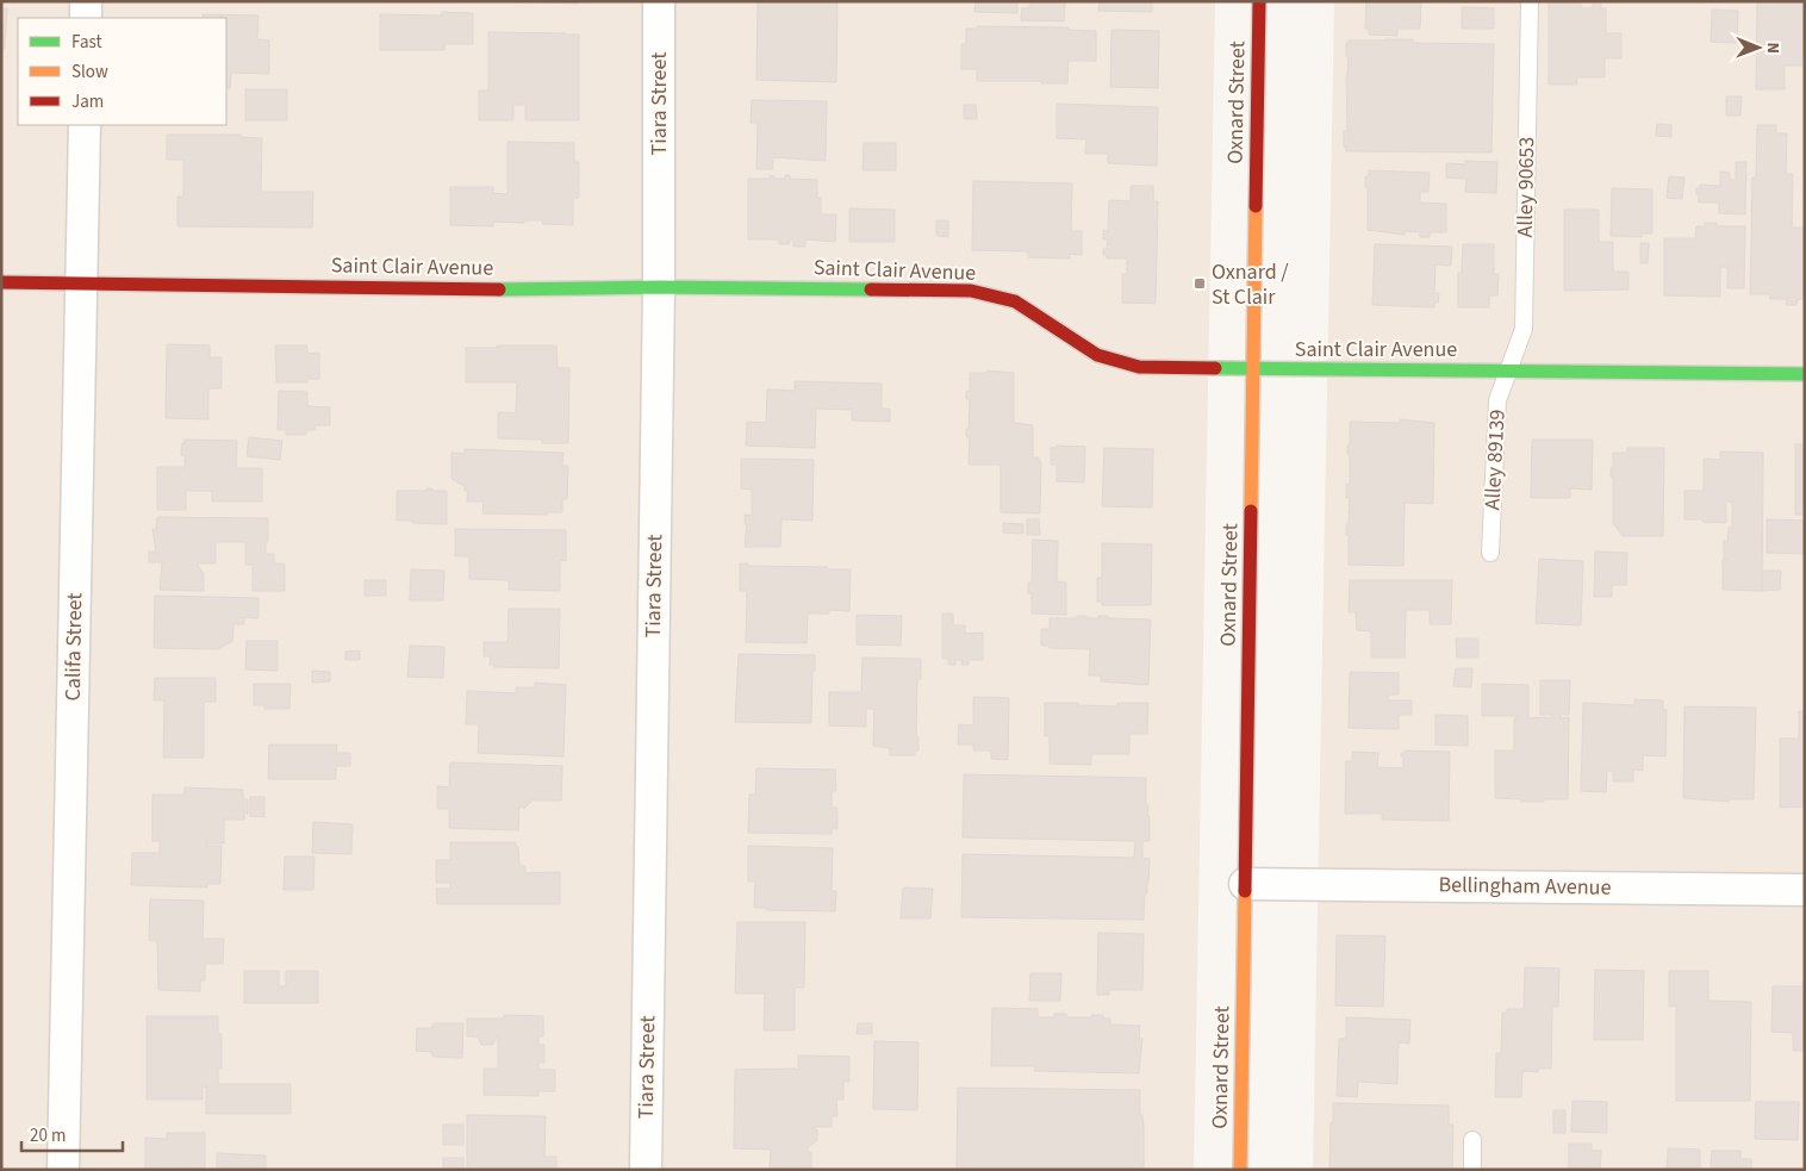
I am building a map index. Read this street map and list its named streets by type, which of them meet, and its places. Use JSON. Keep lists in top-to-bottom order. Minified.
{"streets":{"street":["Oxnard Street","Tiara Street","Saint Clair Avenue","Califa Street","Bellingham Avenue"],"lane":["Alley 90653","Alley 89139"]},"crossings":[["Oxnard Street","Saint Clair Avenue"],["Oxnard Street","Bellingham Avenue"],["Tiara Street","Saint Clair Avenue"],["Alley 90653","Saint Clair Avenue"],["Alley 90653","Alley 89139"],["Saint Clair Avenue","Alley 89139"],["Saint Clair Avenue","Califa Street"]],"places":{"transit":["Oxnard / St Clair"]},"legend":["Fast","Slow","Jam"],"scale_bar":"20 m","north":"right"}
